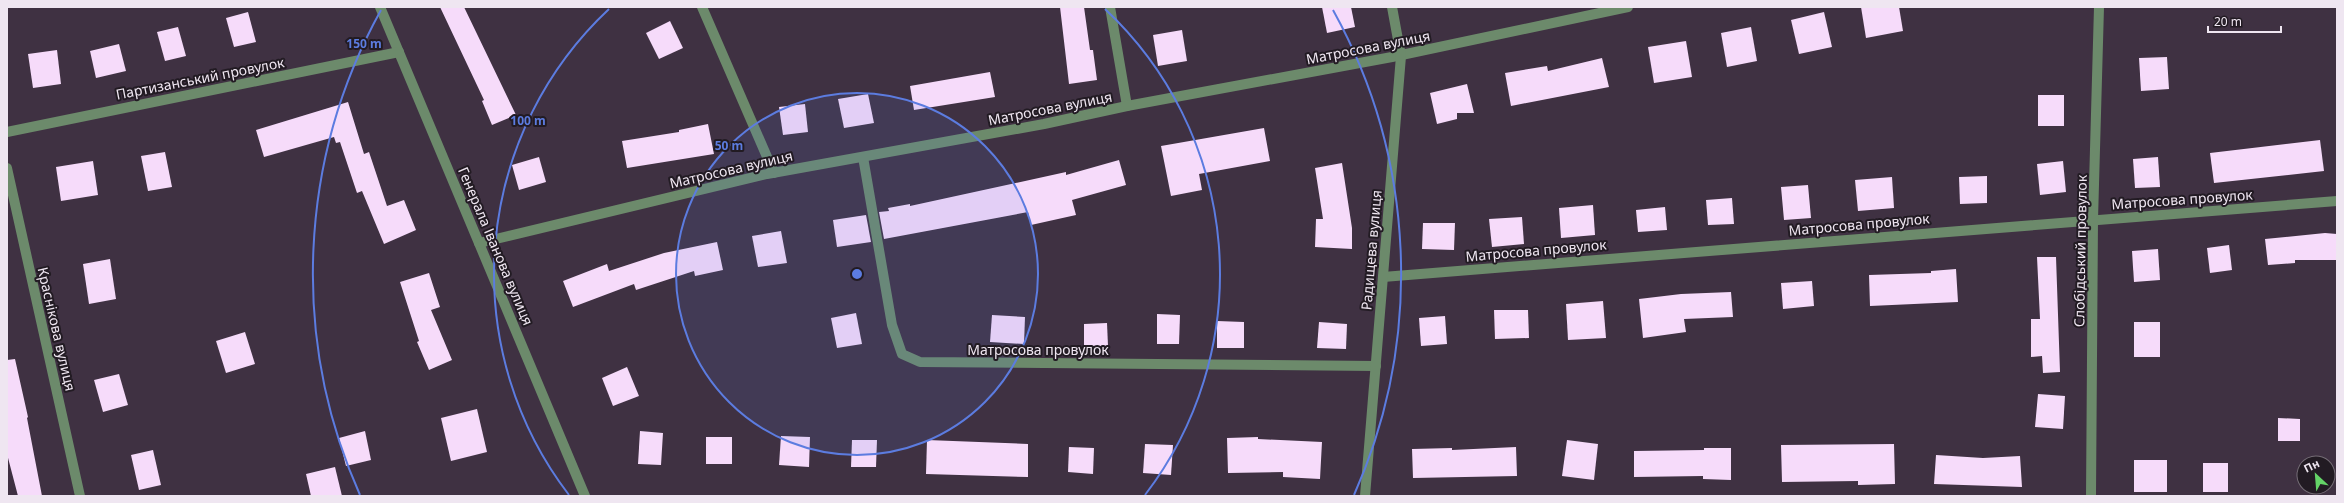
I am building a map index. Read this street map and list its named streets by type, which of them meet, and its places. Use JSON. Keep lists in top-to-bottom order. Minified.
{"streets":{"street":["Матросова вулиця","Партизанський провулок","Матросова провулок","Генерала Іванова вулиця","Радищева вулиця","Слобідський провулок","Краснікова вулиця"]},"crossings":[["Матросова вулиця","Матросова провулок"],["Матросова вулиця","Генерала Іванова вулиця"],["Матросова вулиця","Радищева вулиця"],["Партизанський провулок","Генерала Іванова вулиця"],["Матросова провулок","Радищева вулиця"],["Матросова провулок","Слобідський провулок"]],"scale_bar":"20 m","north":"top left","rings":["150 m","100 m","50 m"]}
